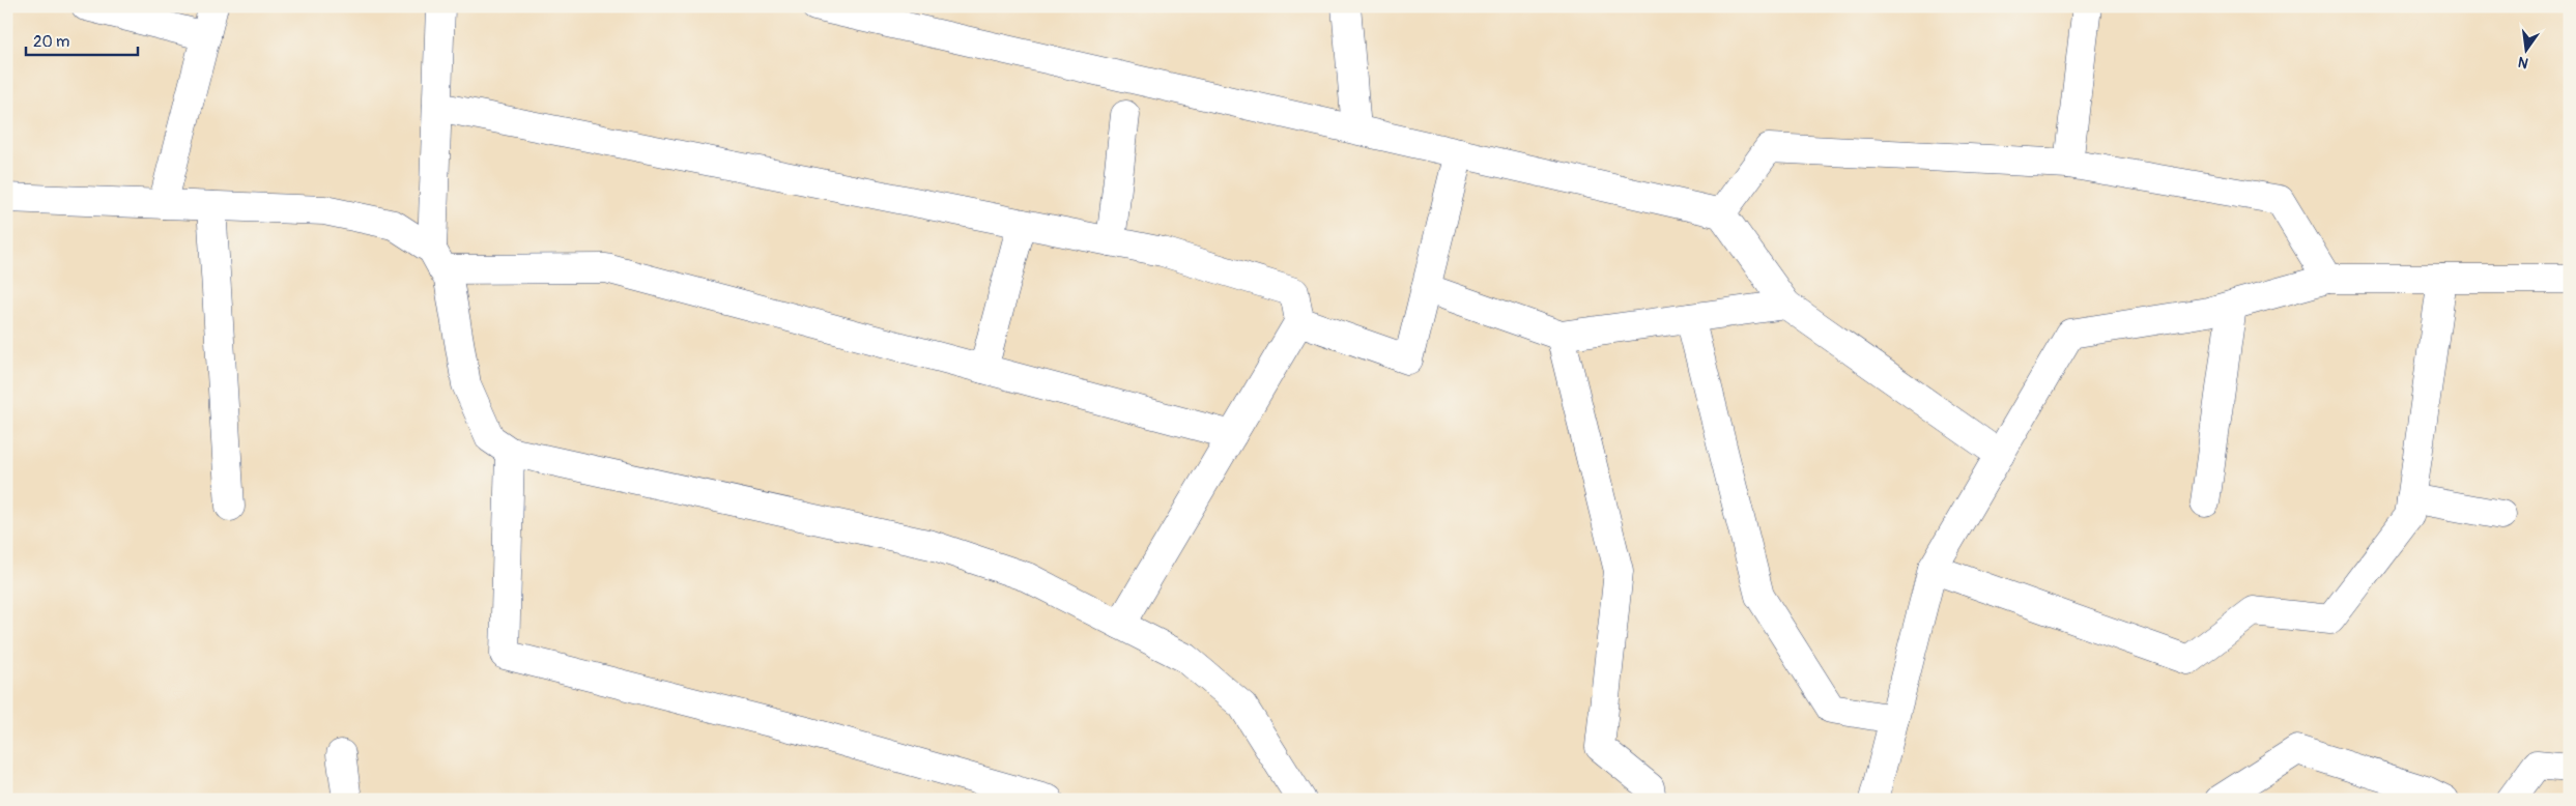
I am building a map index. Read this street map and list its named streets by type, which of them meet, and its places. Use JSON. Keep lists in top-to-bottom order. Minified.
{"scale_bar":"20 m","north":"bottom"}
